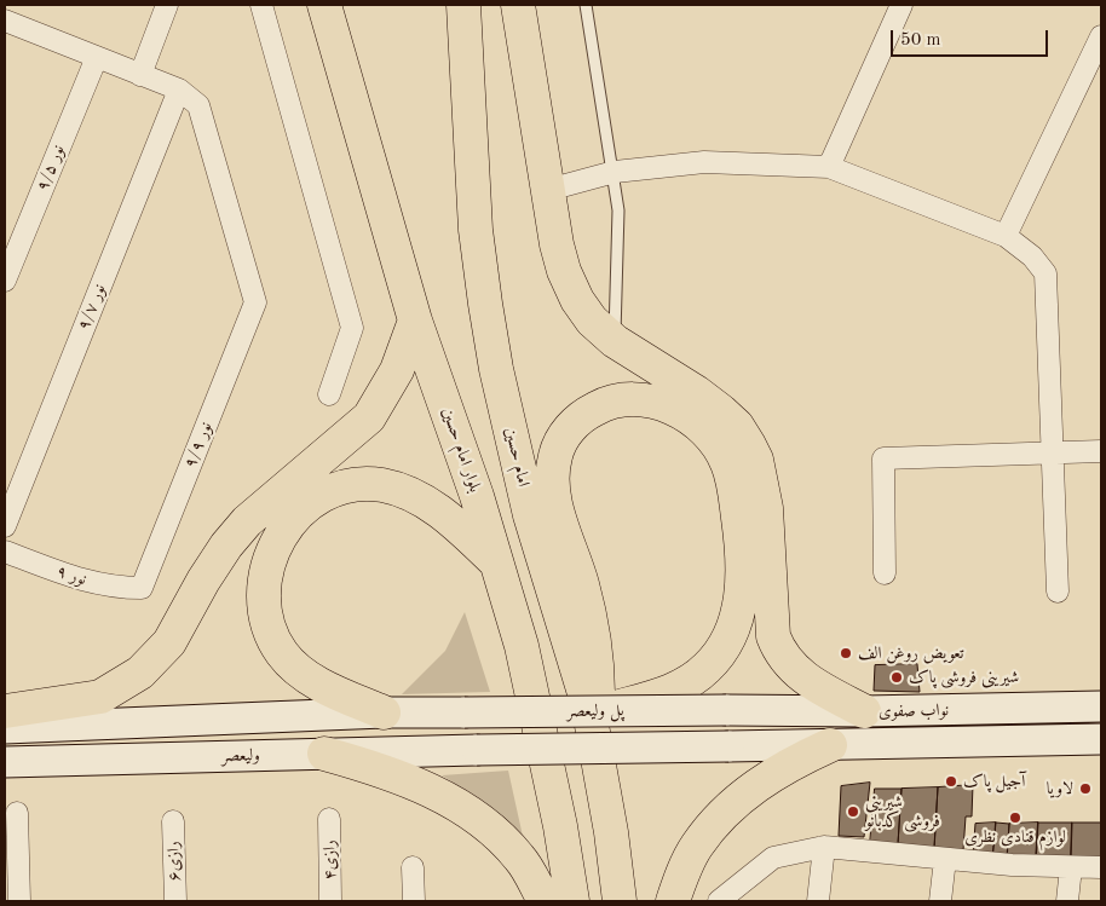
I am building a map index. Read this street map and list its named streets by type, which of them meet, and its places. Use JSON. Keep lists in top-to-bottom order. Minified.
{"streets":{"main road":["بلوار امام حسین","امام حسین","پل ولیعصر","نواب صفوی","ولیعصر"],"street":["نور ۹/۵","نور ۹/۷","نور ۹/۹","نور ۹","رازی۴","رازی۶"]},"crossings":[["نور ۹/۷","نور ۹/۹"],["نور ۹/۹","نور ۹"],["پل ولیعصر","نواب صفوی"],["نواب صفوی","ولیعصر"]],"places":["تعویض روغن الف","شیرینی فروشی پاک","آجیل پاک","لاویا","شیرینی فروشی کدبانو","لوازم قنادی نظری"],"scale_bar":"50 m"}
